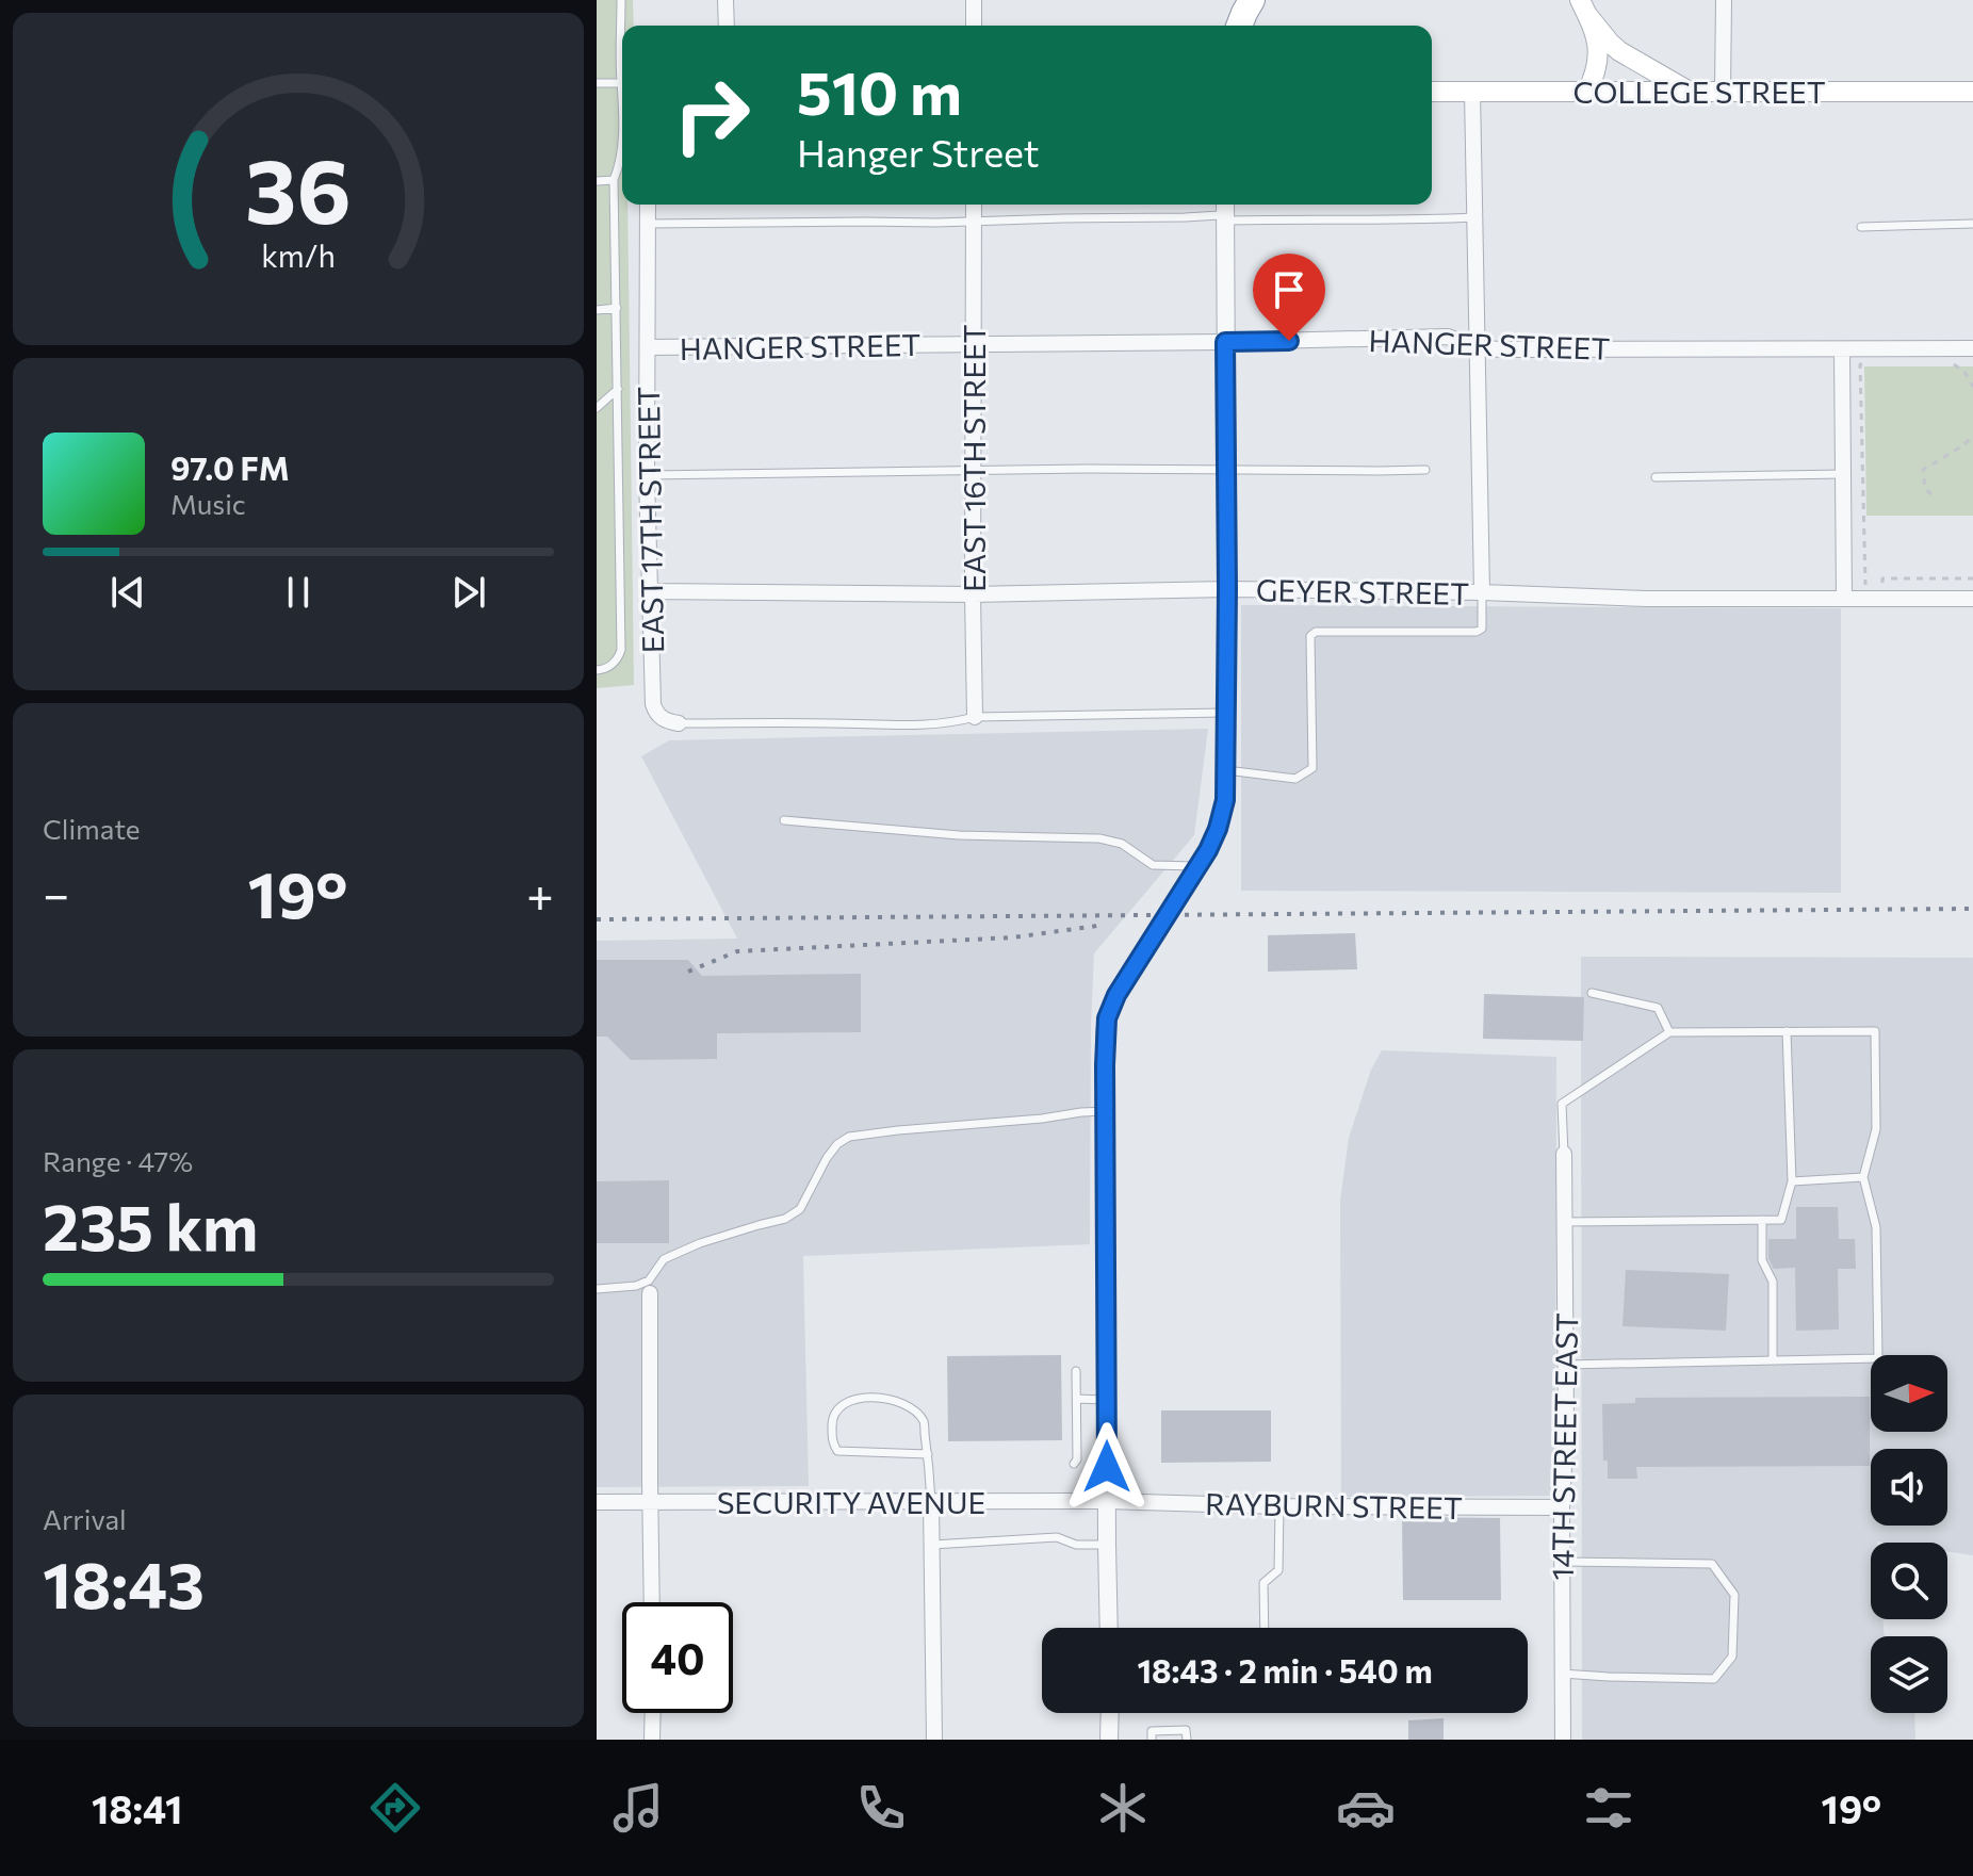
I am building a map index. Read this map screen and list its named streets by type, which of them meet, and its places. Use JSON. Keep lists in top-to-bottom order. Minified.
{"streets":{"main road":["COLLEGE STREET"],"street":["HANGER STREET","EAST 16TH STREET","EAST 17TH STREET","GEYER STREET","14TH STREET EAST","SECURITY AVENUE","RAYBURN STREET"]},"crossings":[["HANGER STREET","EAST 16TH STREET"],["HANGER STREET","EAST 17TH STREET"],["EAST 16TH STREET","GEYER STREET"],["EAST 17TH STREET","GEYER STREET"],["14TH STREET EAST","RAYBURN STREET"],["SECURITY AVENUE","RAYBURN STREET"]],"north":"right","page":{"turn":["510 m","Hanger Street"],"song":["97.0 FM","Music"],"tile":["Climate",["Range · 47%","235 km"],["Arrival","18:43"]],"heat":["−","19°","+"],"limit":"40","trip":"18:43 · 2 min · 540 m","tabs":["18:41","19°"],"gauge":["36","km/h"]}}
